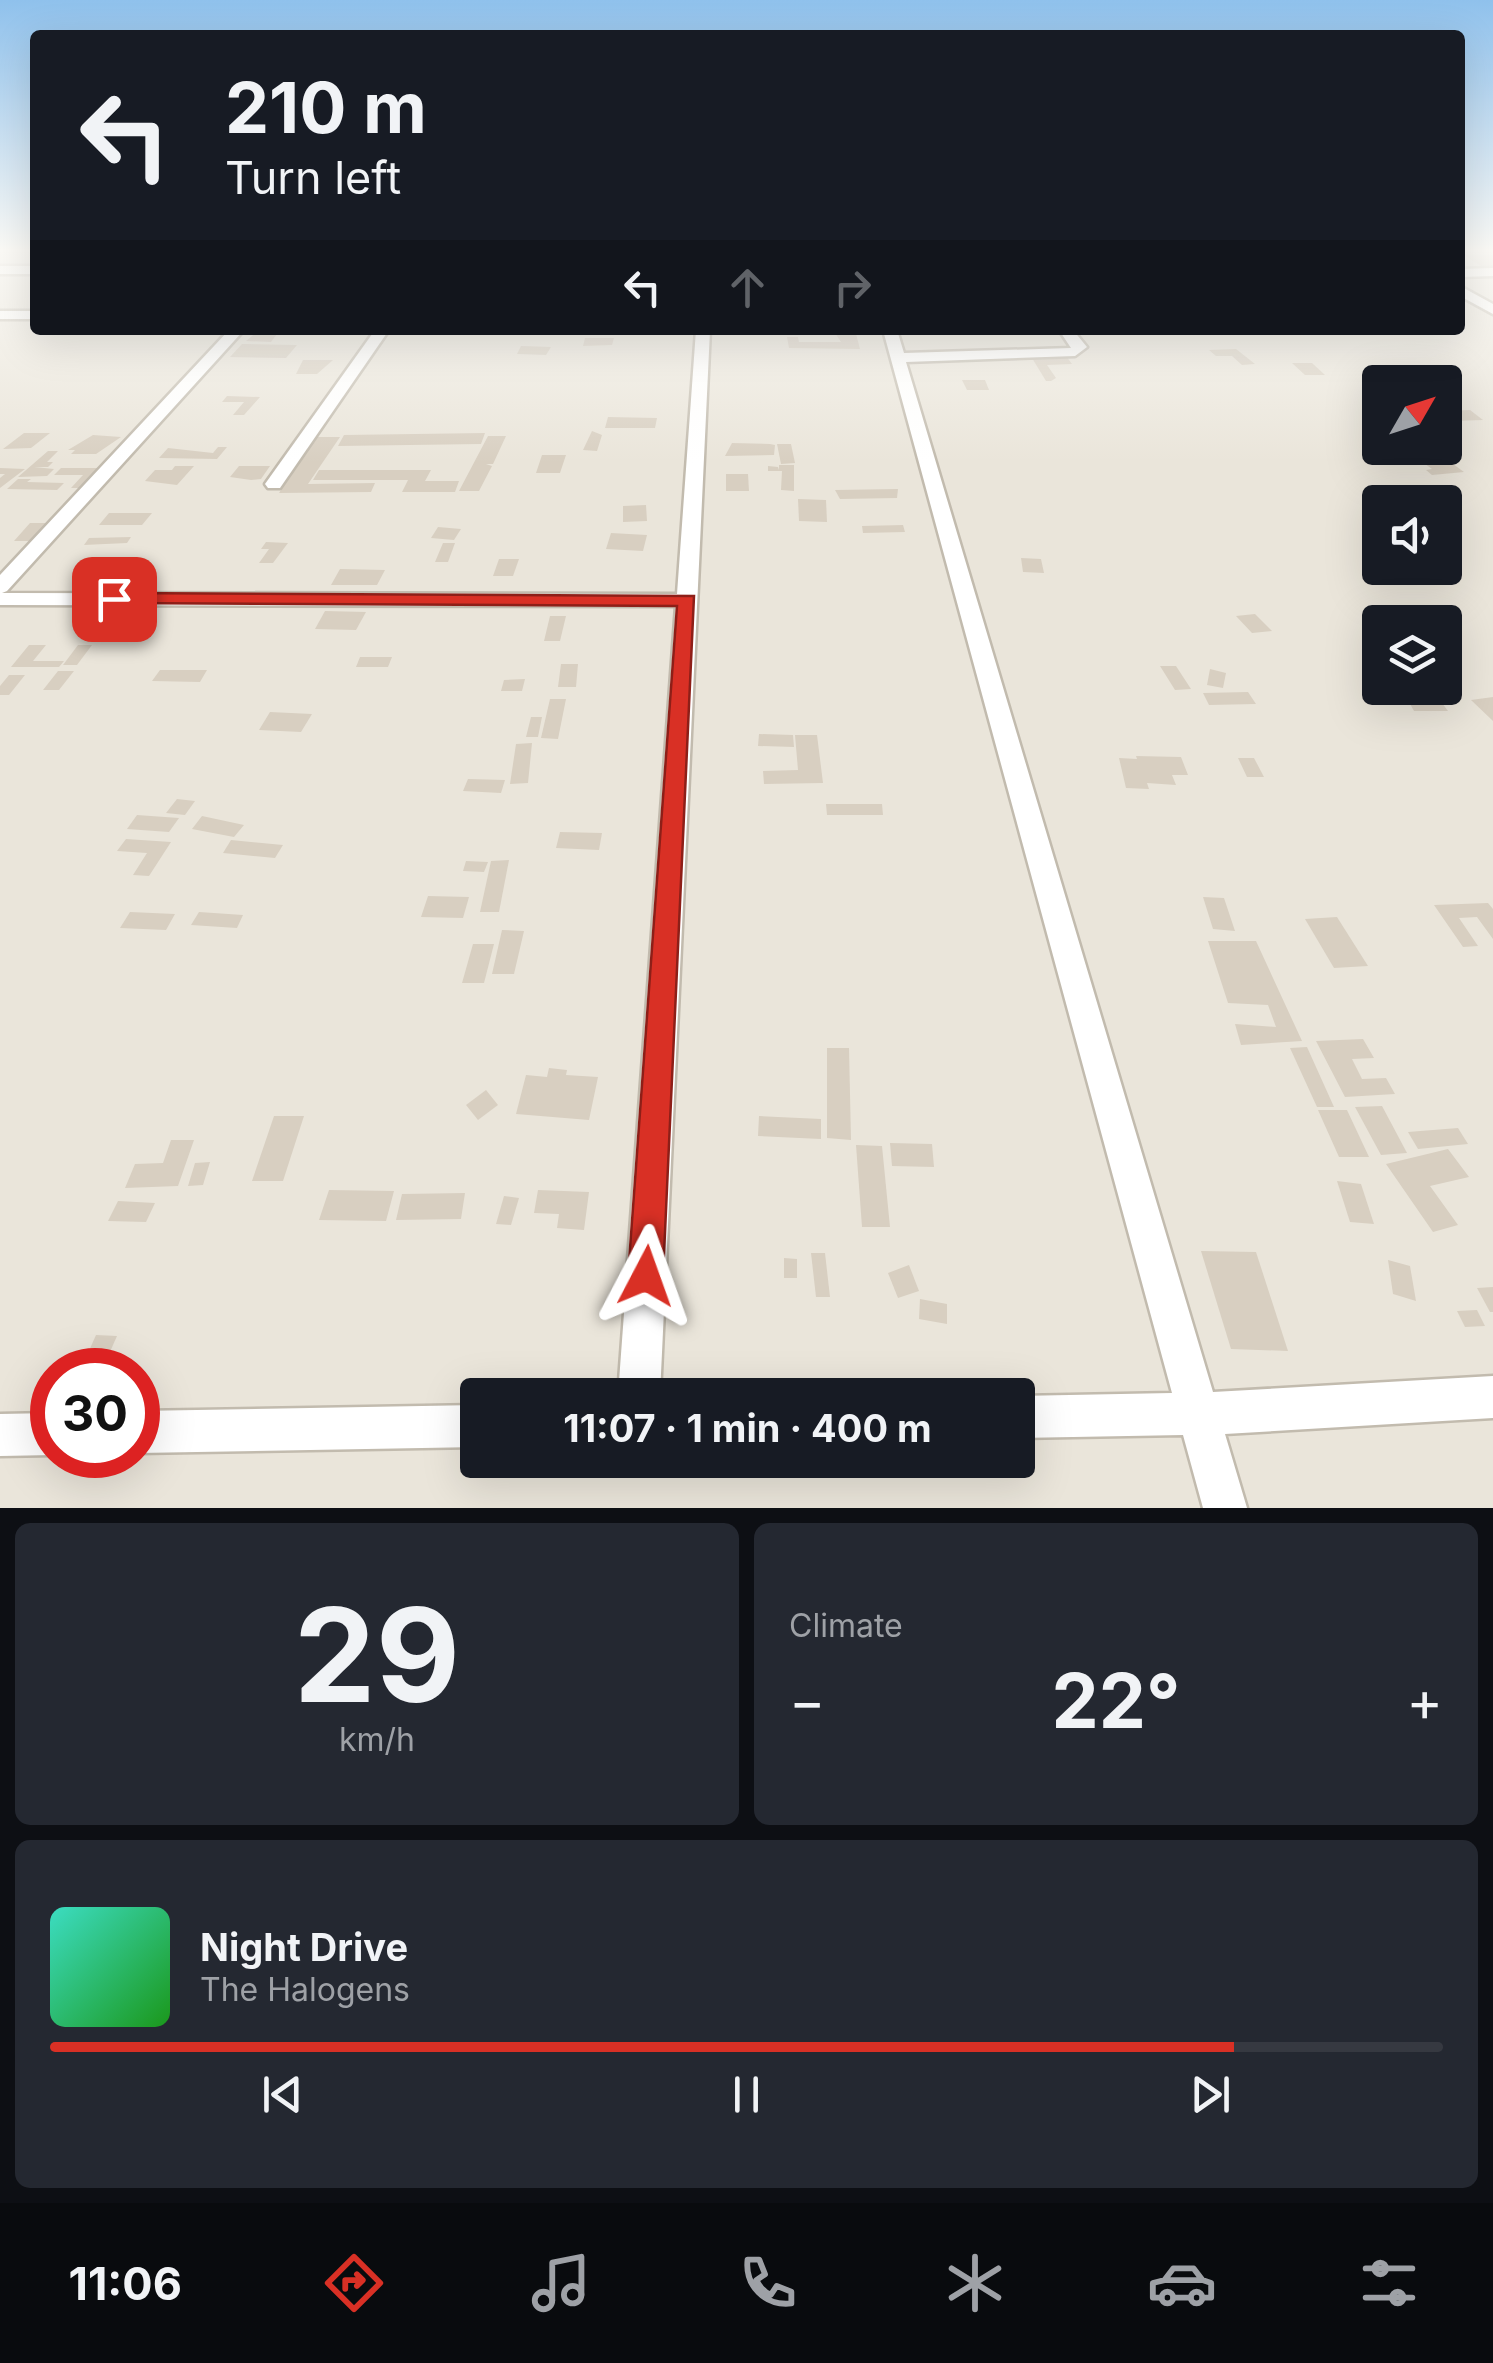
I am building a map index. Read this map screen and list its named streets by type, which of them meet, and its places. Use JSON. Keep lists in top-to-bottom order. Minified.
{"north":"top right","page":{"turn":["210 m","Turn left"],"limit":"30","trip":"11:07 · 1 min · 400 m","tile":[["29","km/h"],"Climate"],"heat":["−","22°","+"],"song":["Night Drive","The Halogens"],"tabs":"11:06"}}
